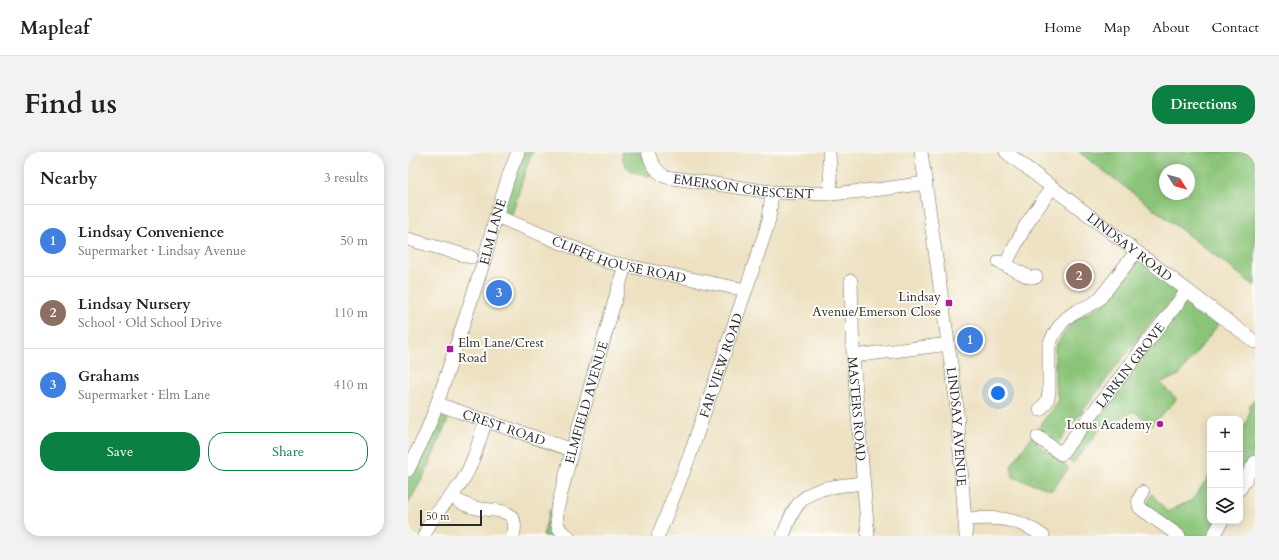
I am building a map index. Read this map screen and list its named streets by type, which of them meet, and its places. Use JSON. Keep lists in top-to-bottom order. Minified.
{"streets":{"street":["EMERSON CRESCENT","ELM LANE","LINDSAY ROAD","CLIFFE HOUSE ROAD","FAR VIEW ROAD","LARKIN GROVE","ELMFIELD AVENUE","MASTERS ROAD","CREST ROAD","LINDSAY AVENUE"]},"crossings":[["EMERSON CRESCENT","FAR VIEW ROAD"],["EMERSON CRESCENT","LINDSAY AVENUE"],["ELM LANE","CLIFFE HOUSE ROAD"],["ELM LANE","CREST ROAD"],["LINDSAY ROAD","LARKIN GROVE"],["CLIFFE HOUSE ROAD","FAR VIEW ROAD"],["CLIFFE HOUSE ROAD","ELMFIELD AVENUE"],["ELMFIELD AVENUE","CREST ROAD"]],"places":{"transit":["Lindsay Avenue/Emerson Close","Elm Lane/Crest Road"],"other":["Lotus Academy"]},"scale_bar":"50 m","north":"bottom right","page":{"header":"Mapleaf","nav":["Home","Map","About","Contact"],"title":"Find us","buttons":["Directions",["Save","Share"]],"heading":["Nearby","3 results"],"list":[{"mark":"1","name":"Lindsay Convenience","note":"Supermarket · Lindsay Avenue","value":"50 m"},{"mark":"2","name":"Lindsay Nursery","note":"School · Old School Drive","value":"110 m"},{"mark":"3","name":"Grahams","note":"Supermarket · Elm Lane","value":"410 m"}],"pins":["2","3","1"],"map_buttons":["+","−"],"scale":"50 m"}}
